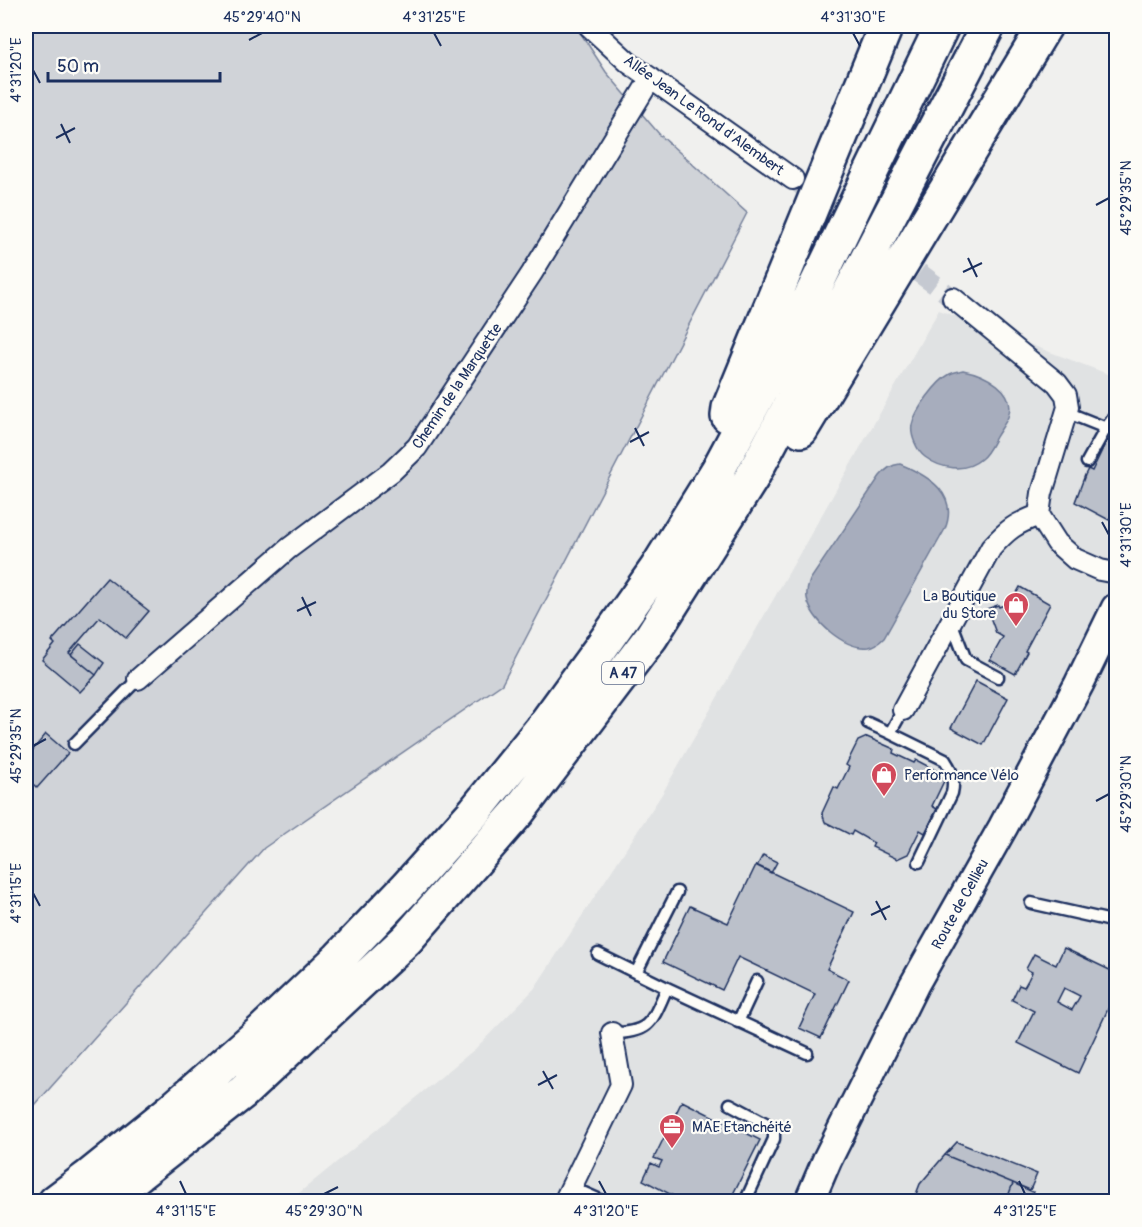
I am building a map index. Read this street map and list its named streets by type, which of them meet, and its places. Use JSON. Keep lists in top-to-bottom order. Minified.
{"streets":{"highway":["A 47"],"main road":["Route de Cellieu"],"street":["Allée Jean Le Rond d'Alembert","Chemin de la Marquette"]},"crossings":[["Allée Jean Le Rond d'Alembert","Chemin de la Marquette"]],"places":{"shop":["La Boutique du Store","Performance Vélo"],"office":["MAE Etanchéité"]},"scale_bar":"50 m","coordinates":["45°29'40\"N","4°31'25\"E","4°31'30\"E","4°31'20\"E","45°29'35\"N","45°29'30\"N","4°31'15\"E"]}
